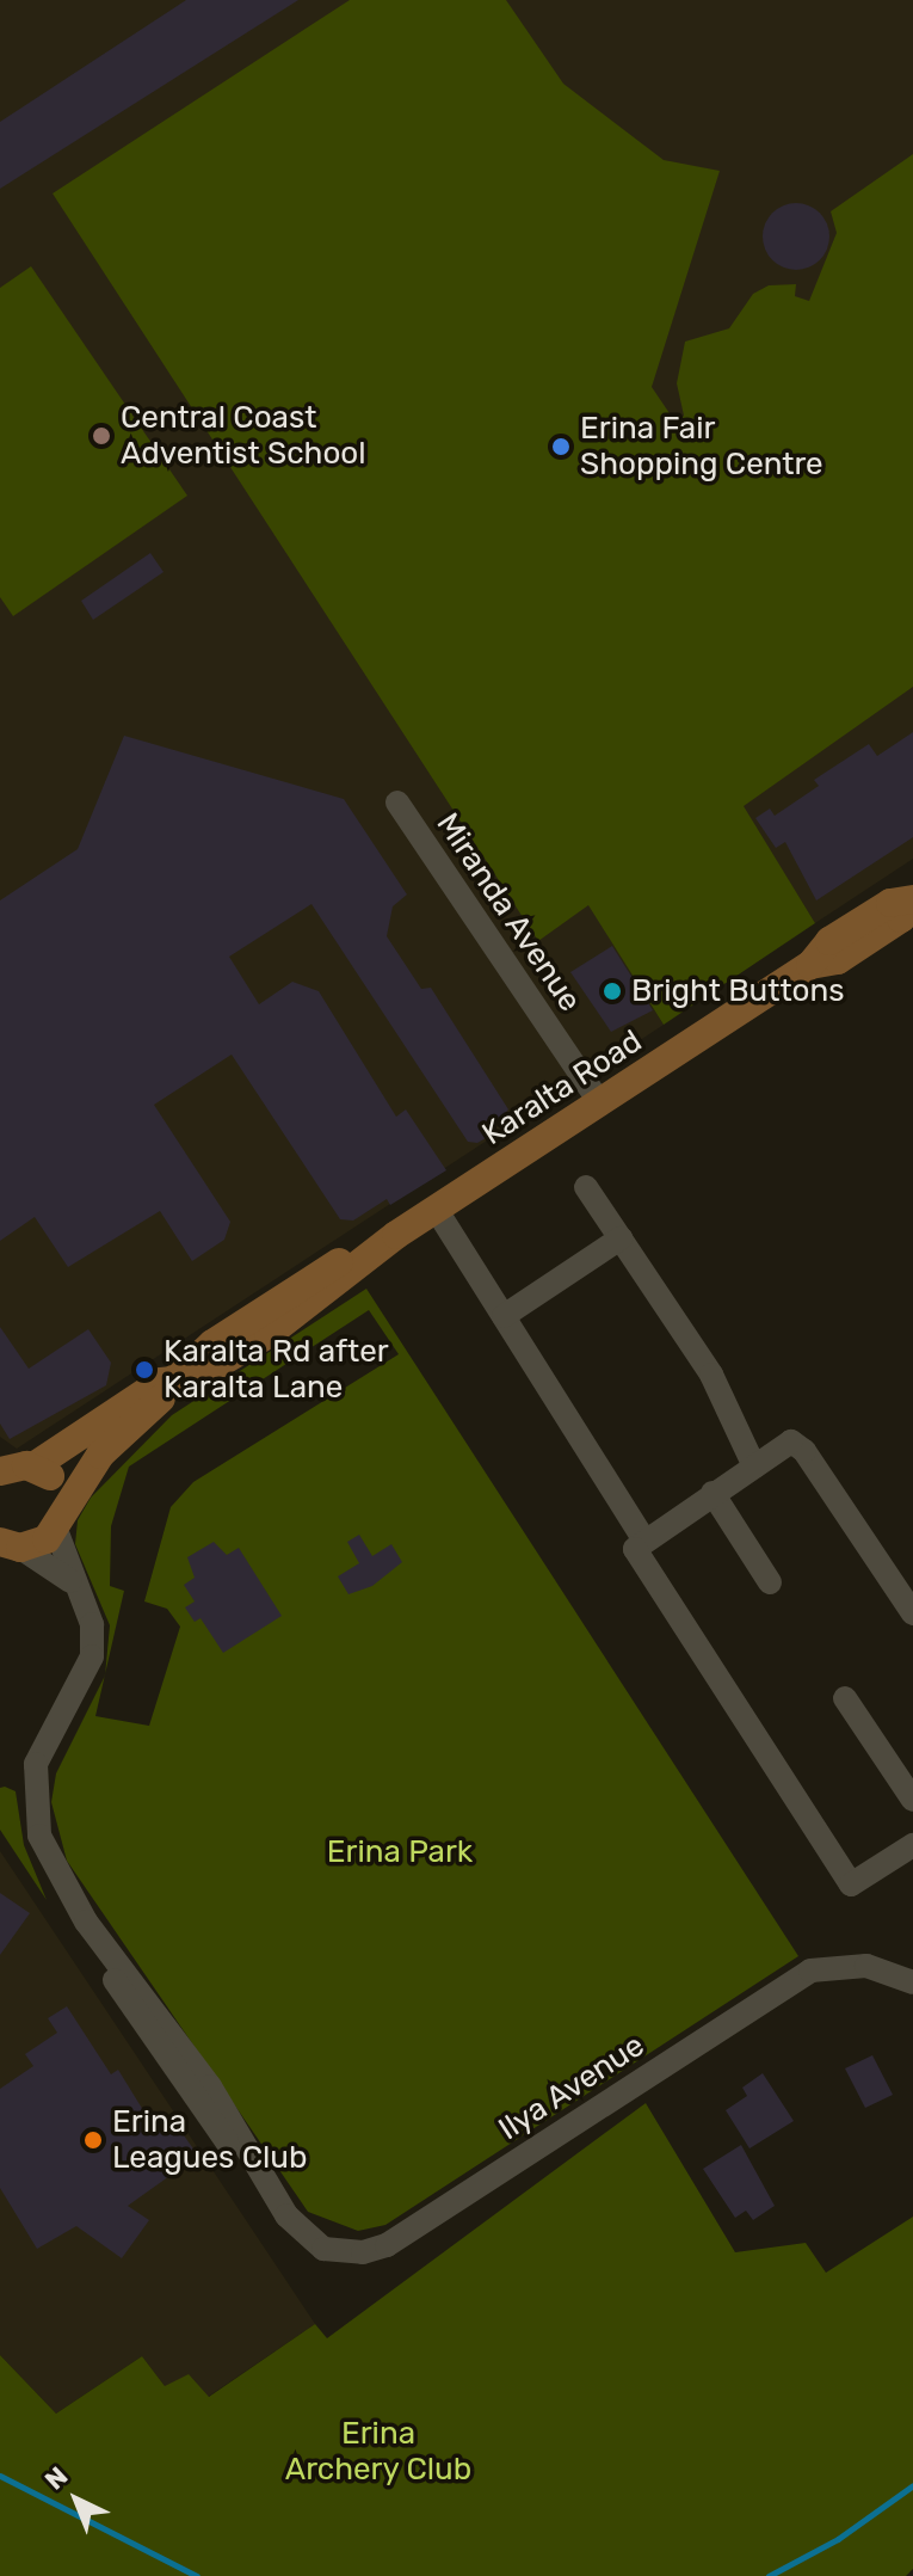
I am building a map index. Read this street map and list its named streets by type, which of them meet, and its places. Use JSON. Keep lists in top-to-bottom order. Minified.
{"streets":{"street":["Miranda Avenue","Karalta Road","Ilya Avenue"]},"crossings":[["Miranda Avenue","Karalta Road"],["Karalta Road","Ilya Avenue"]],"parks":["Erina Park","Erina Archery Club"],"places":["Central Coast Adventist School","Erina Fair Shopping Centre","Bright Buttons","Karalta Rd after Karalta Lane","Erina Leagues Club"],"north":"top left"}
